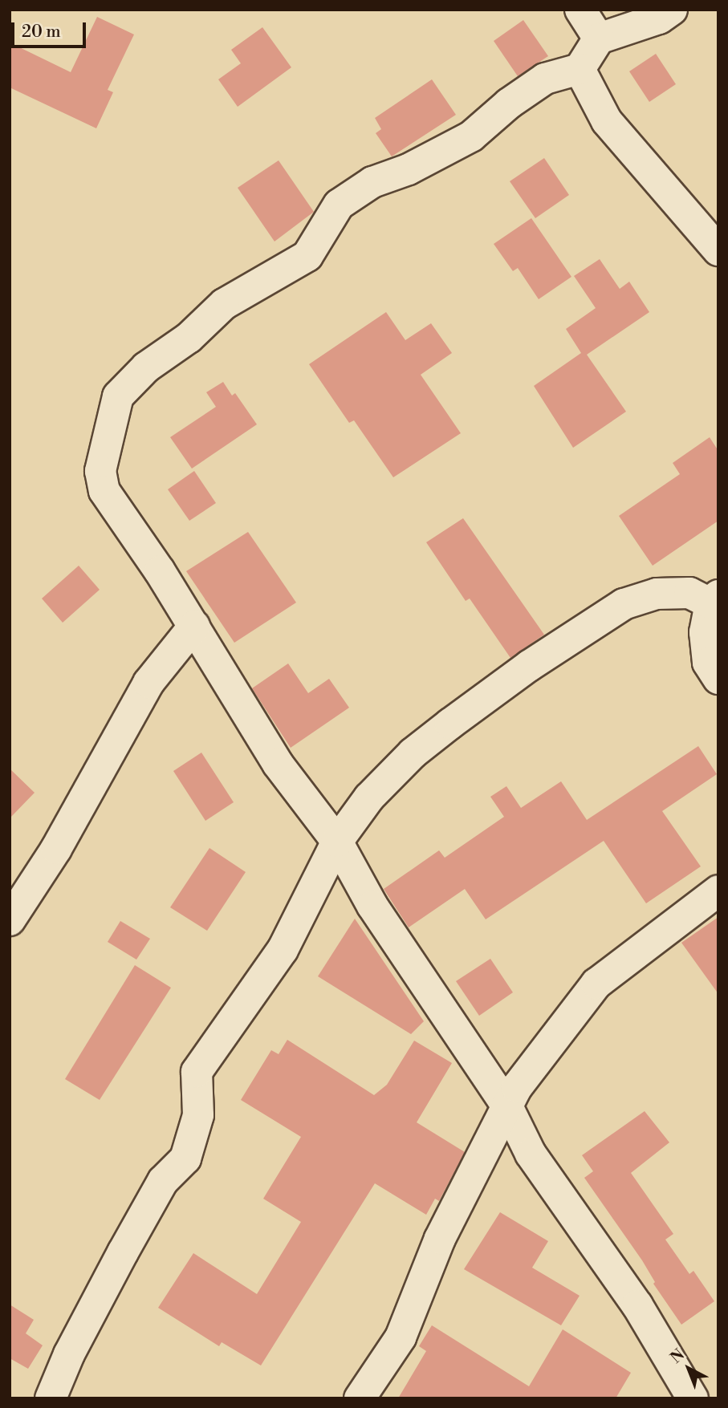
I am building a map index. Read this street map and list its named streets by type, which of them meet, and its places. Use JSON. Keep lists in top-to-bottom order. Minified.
{"scale_bar":"20 m","north":"top left"}
